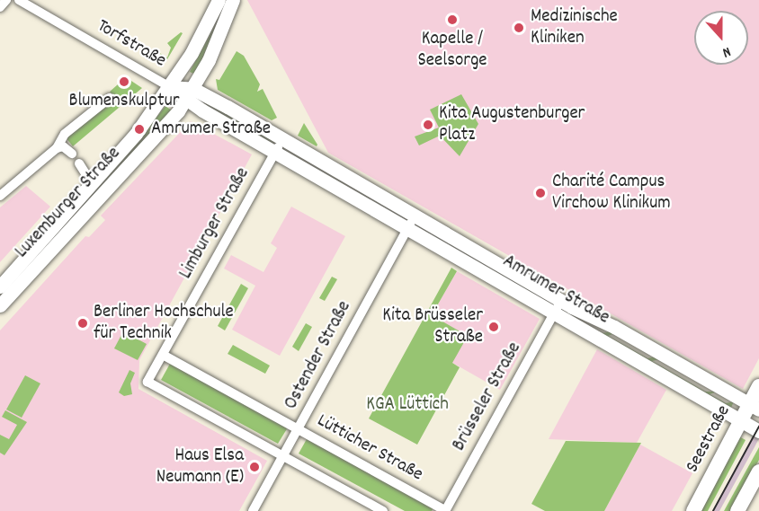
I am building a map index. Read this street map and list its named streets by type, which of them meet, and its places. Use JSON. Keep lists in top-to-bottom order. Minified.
{"streets":{"main road":["Luxemburger Straße","Amrumer Straße","Seestraße"],"street":["Torfstraße","Limburger Straße","Ostender Straße","Brüsseler Straße","Lütticher Straße"]},"crossings":[["Torfstraße","Luxemburger Straße"],["Torfstraße","Amrumer Straße"],["Luxemburger Straße","Amrumer Straße"],["Limburger Straße","Amrumer Straße"],["Limburger Straße","Ostender Straße"],["Limburger Straße","Lütticher Straße"],["Amrumer Straße","Ostender Straße"],["Amrumer Straße","Brüsseler Straße"],["Amrumer Straße","Seestraße"],["Ostender Straße","Lütticher Straße"],["Brüsseler Straße","Lütticher Straße"]],"parks":["KGA Lüttich"],"places":["Kapelle / Seelsorge","Medizinische Kliniken","Blumenskulptur","Kita Augustenburger Platz","Amrumer Straße","Charité Campus Virchow Klinikum","Berliner Hochschule für Technik","Kita Brüsseler Straße","Haus Elsa Neumann (E)"],"north":"bottom"}
